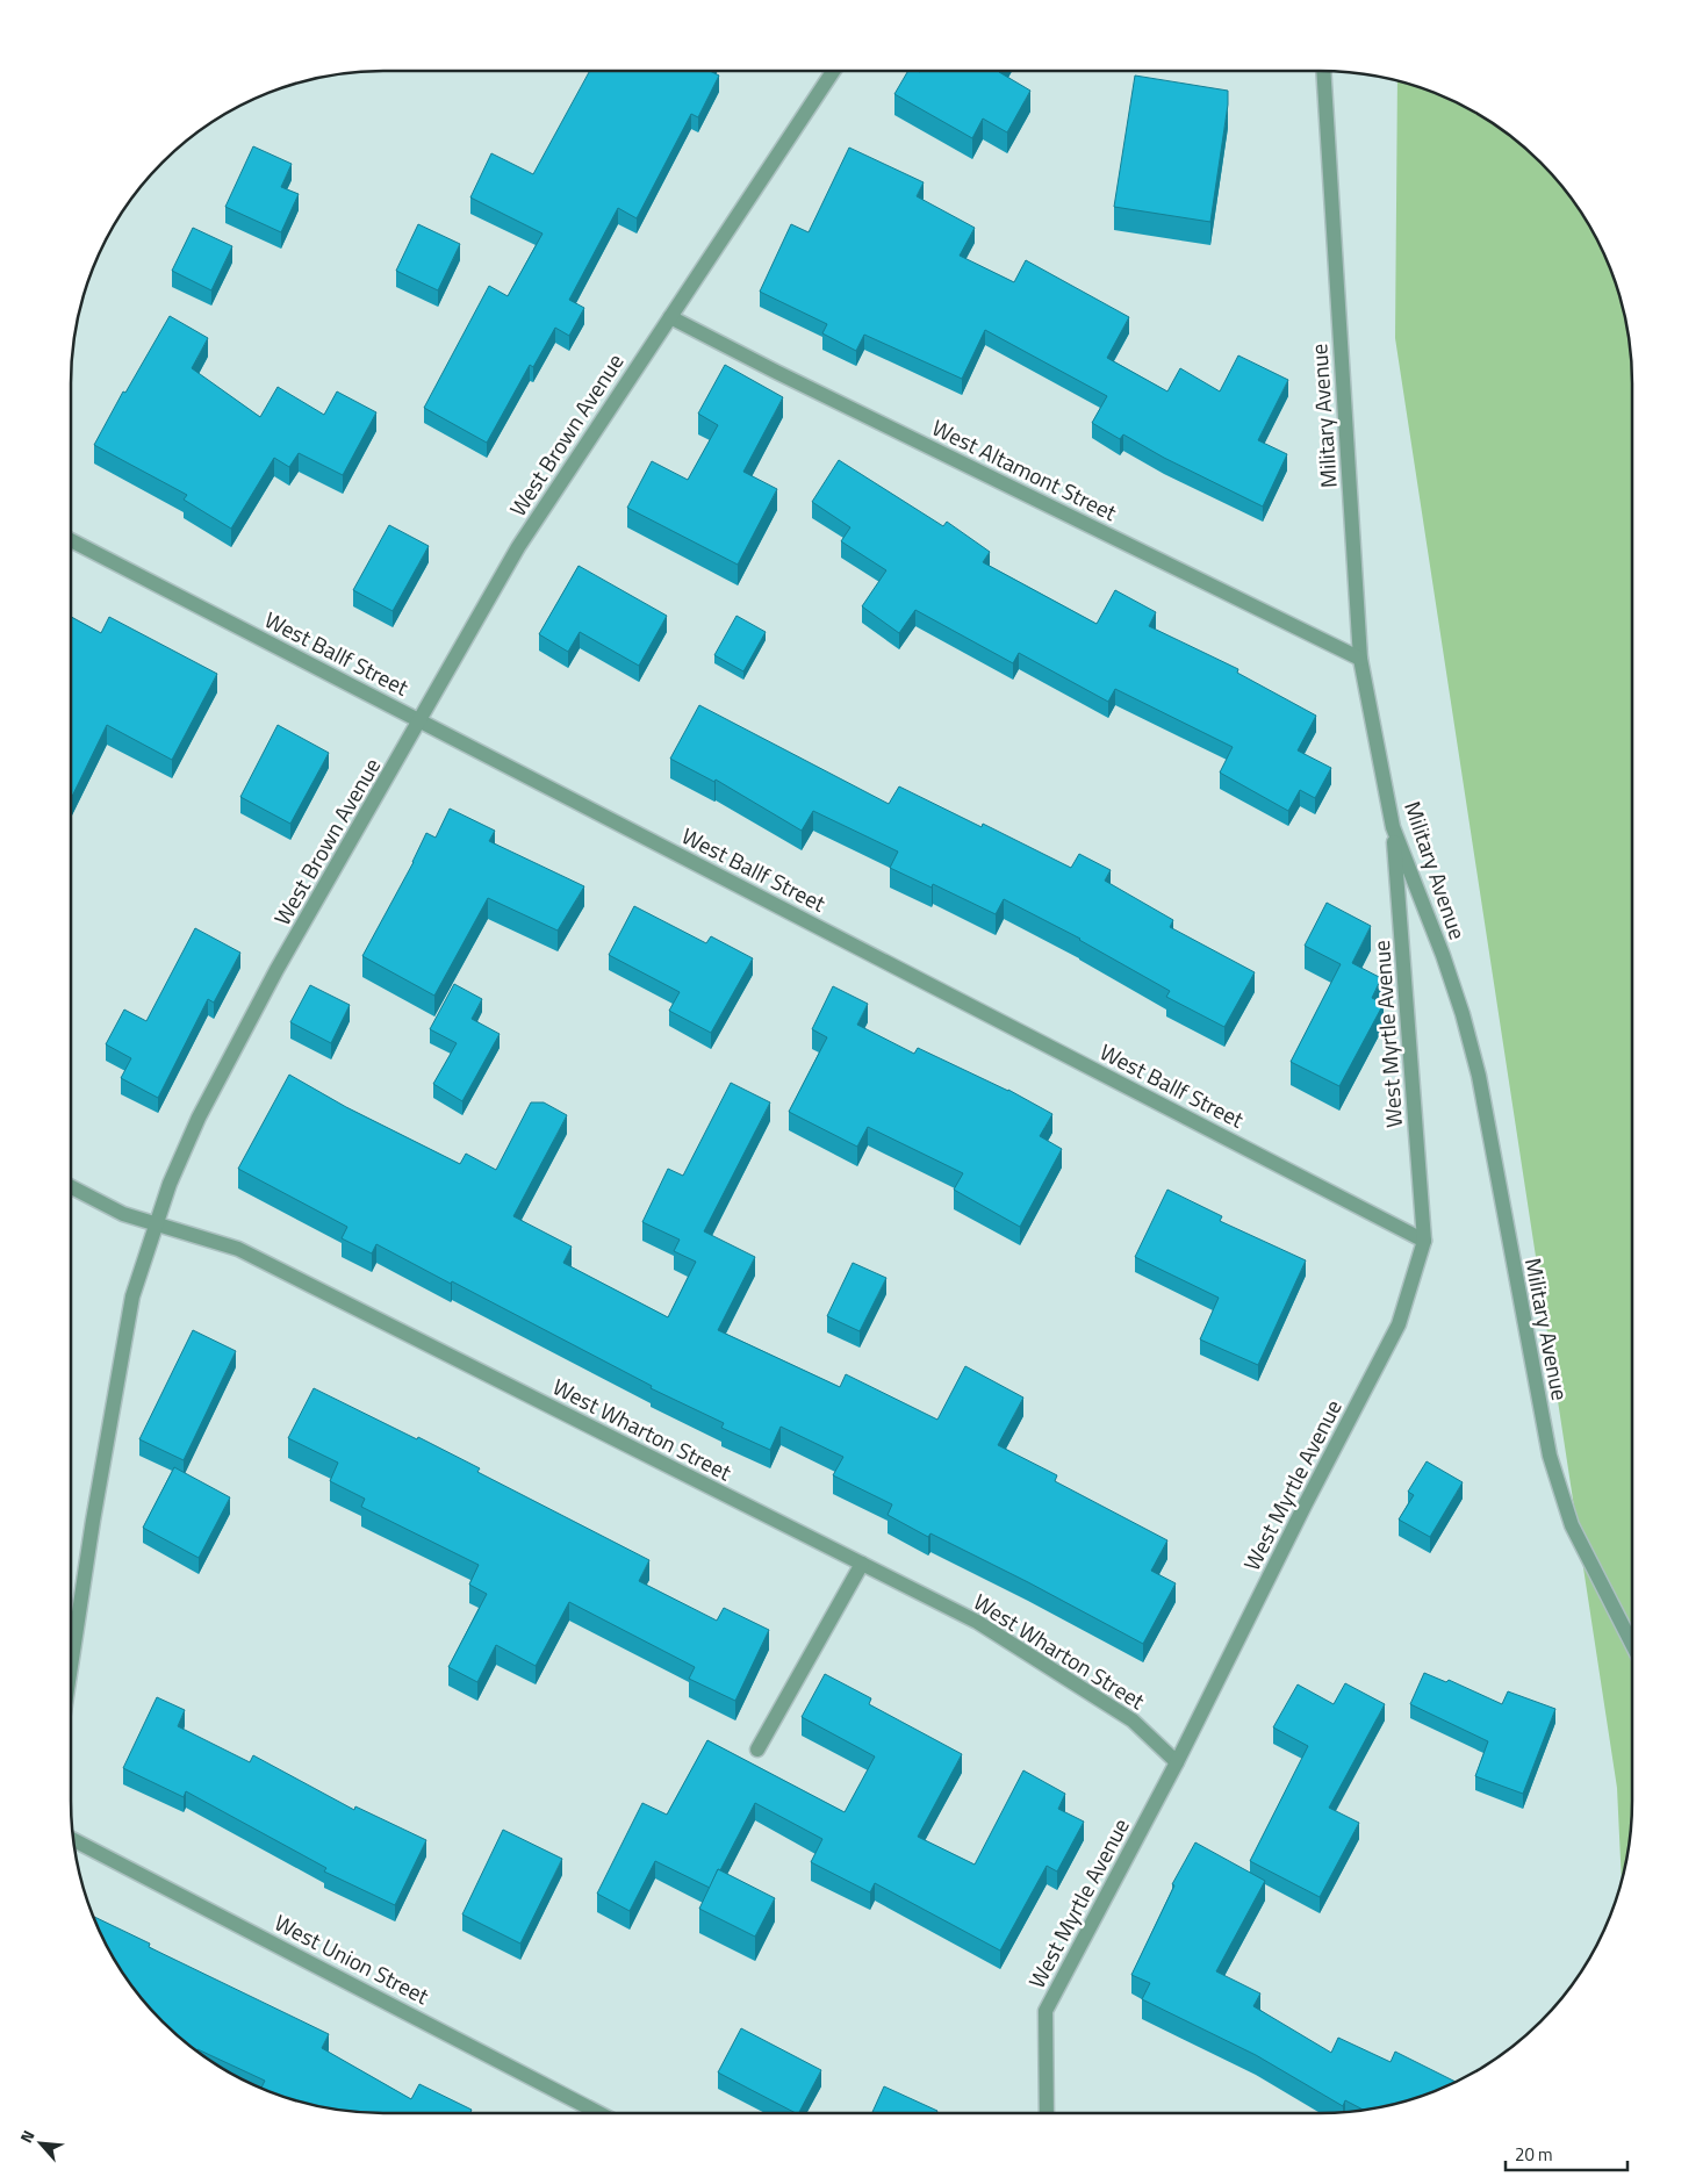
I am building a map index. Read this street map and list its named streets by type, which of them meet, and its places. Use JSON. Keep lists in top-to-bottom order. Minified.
{"streets":{"street":["Military Avenue","West Brown Avenue","West Altamont Street","West Ballf Street","West Myrtle Avenue","West Wharton Street","West Union Street"]},"crossings":[["Military Avenue","West Altamont Street"],["Military Avenue","West Myrtle Avenue"],["West Brown Avenue","West Altamont Street"],["West Brown Avenue","West Ballf Street"],["West Brown Avenue","West Wharton Street"],["West Ballf Street","West Myrtle Avenue"],["West Myrtle Avenue","West Wharton Street"]],"scale_bar":"20 m","north":"top left"}
